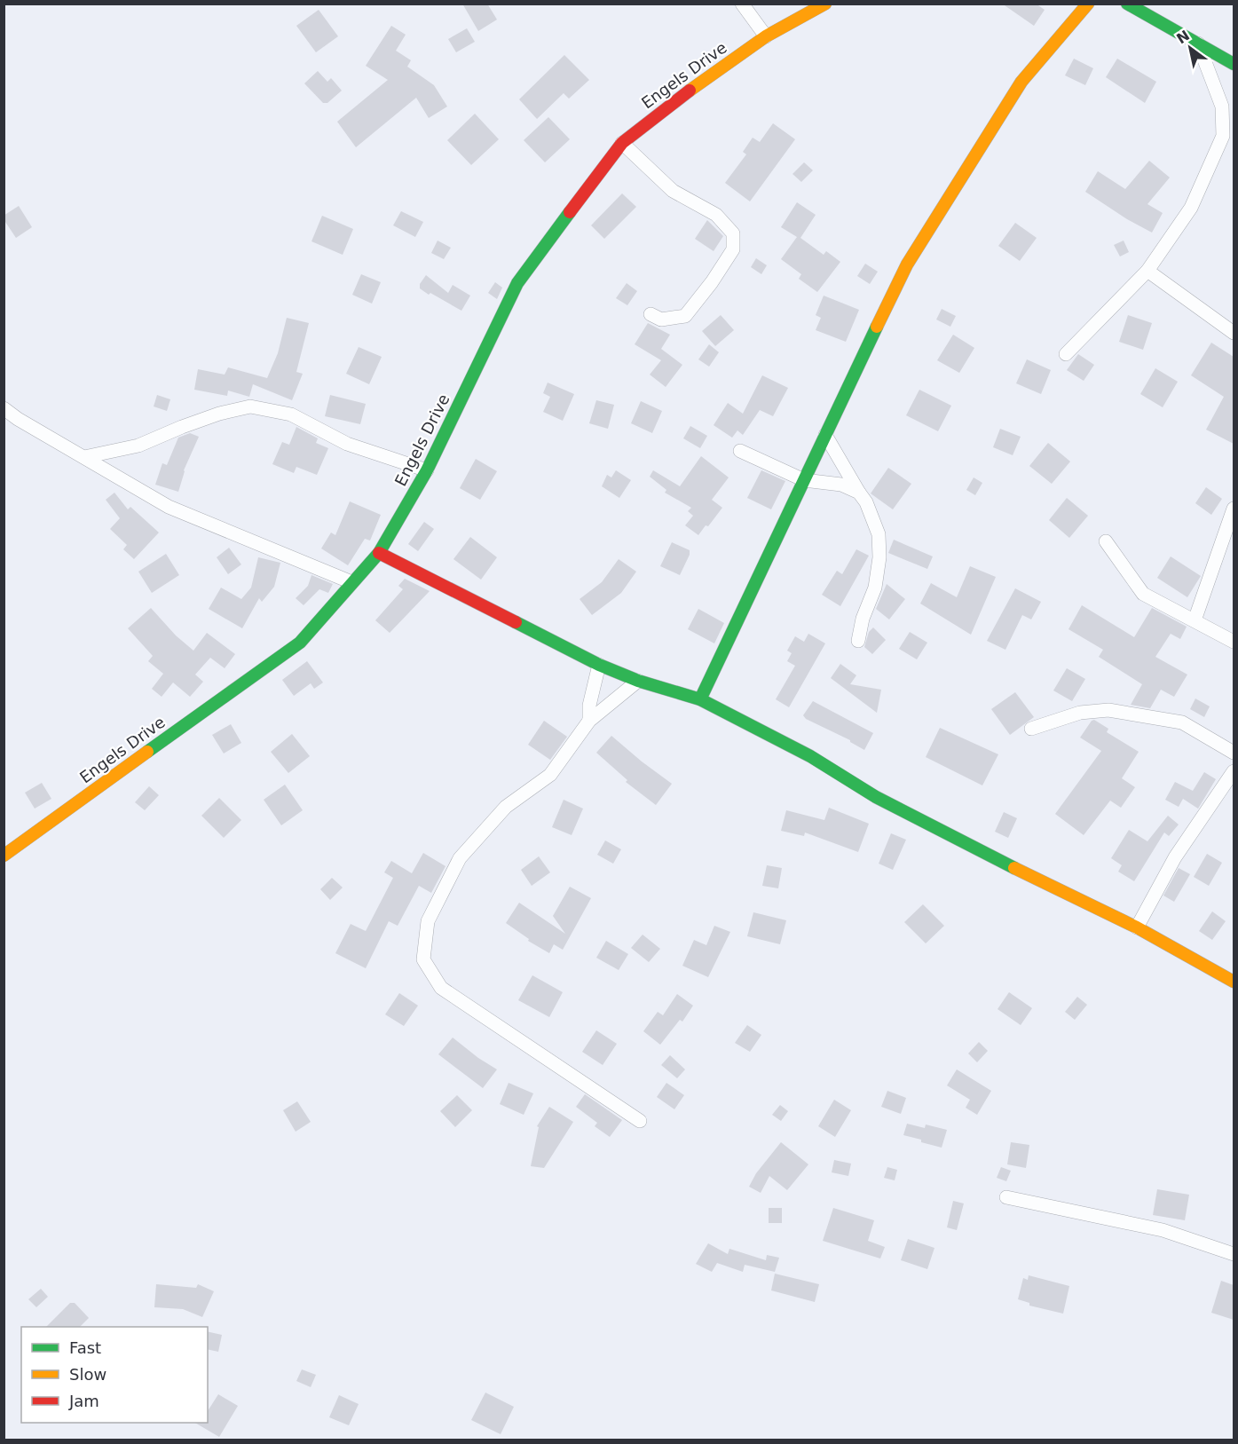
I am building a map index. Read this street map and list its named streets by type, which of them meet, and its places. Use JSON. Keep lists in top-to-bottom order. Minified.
{"streets":{"street":["Engels Drive"]},"legend":["Fast","Slow","Jam"],"north":"top left"}
